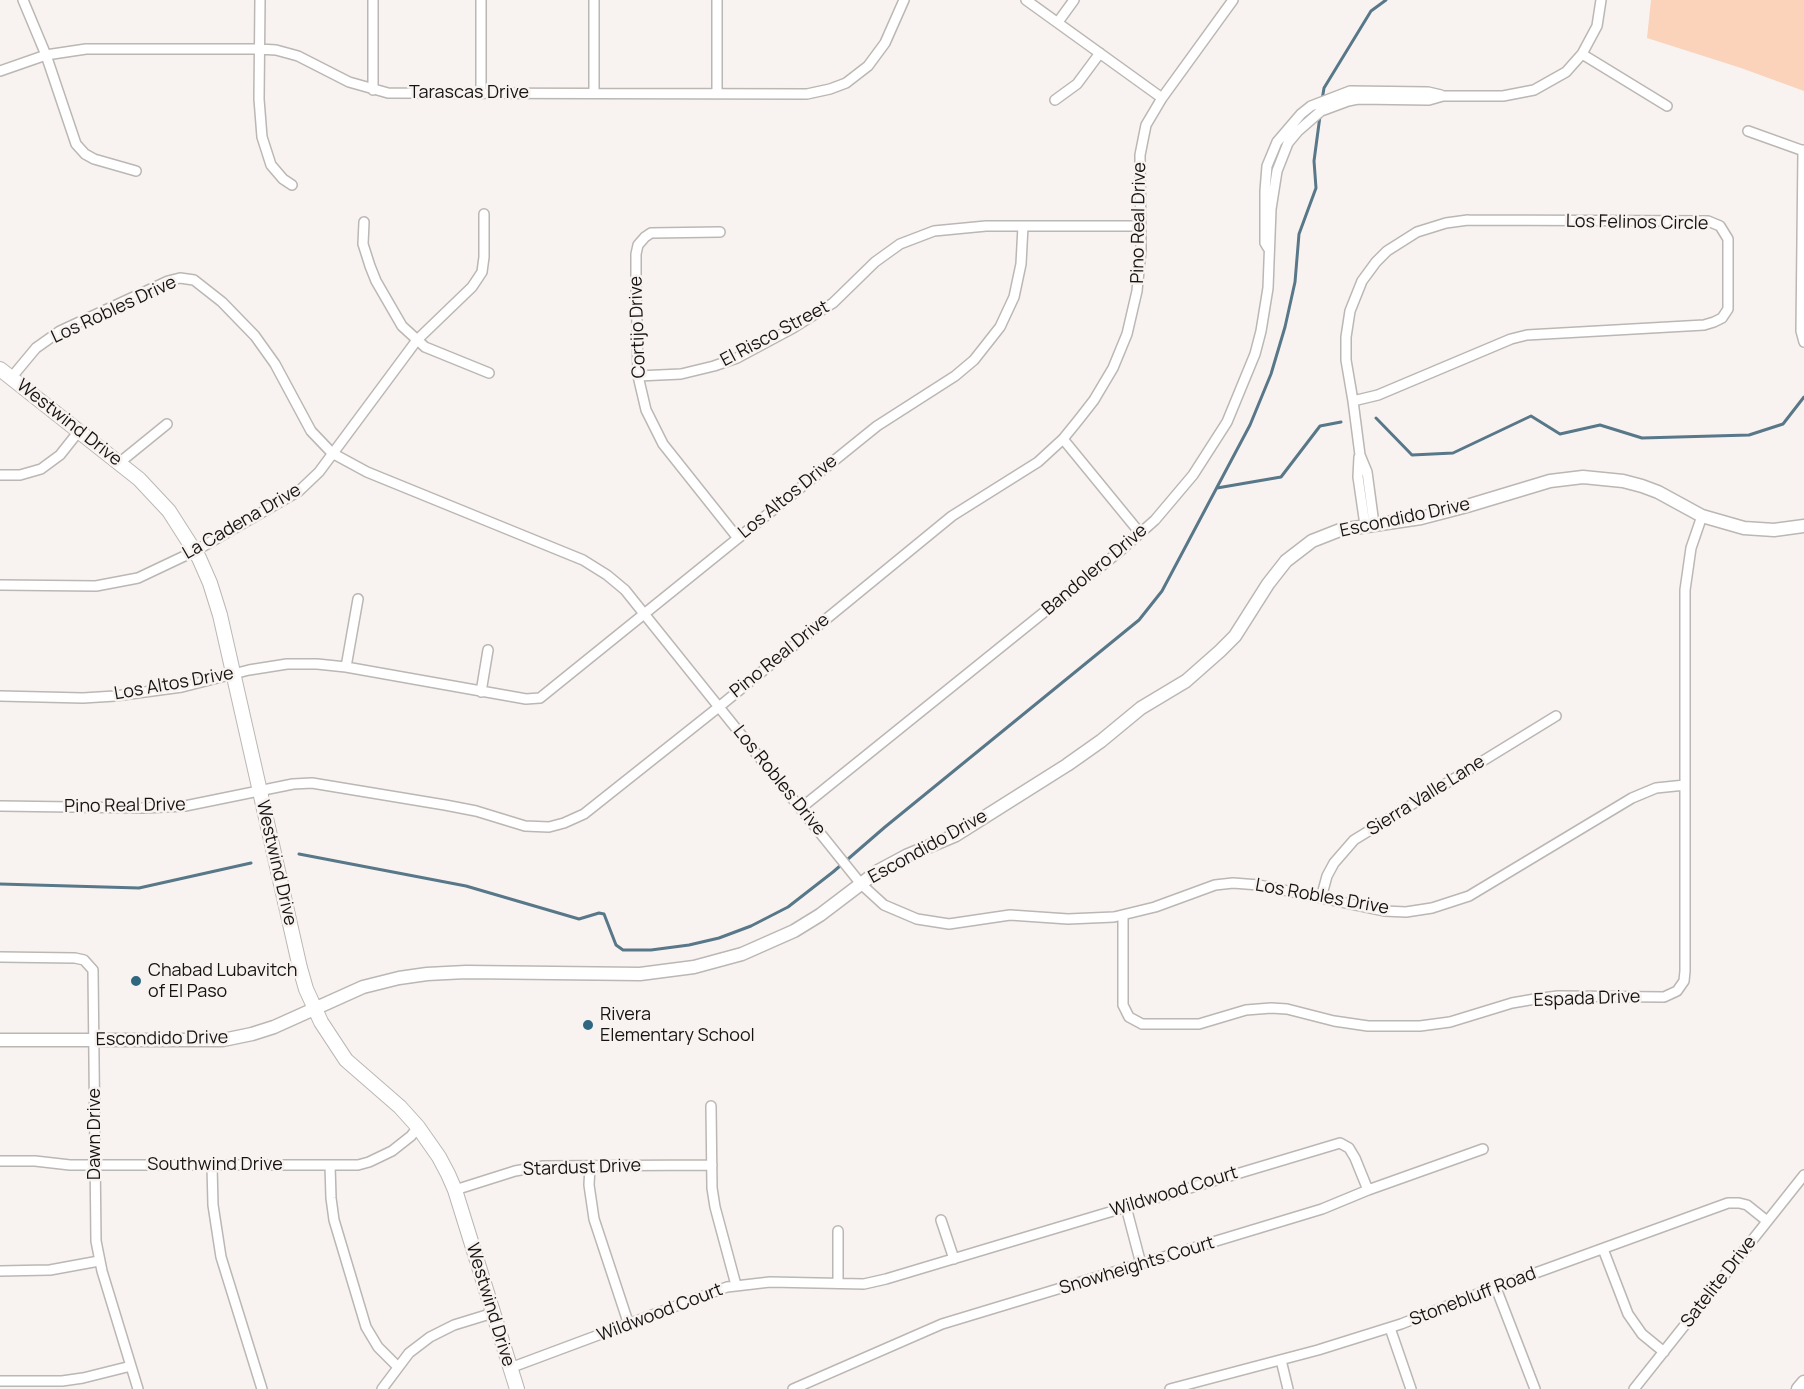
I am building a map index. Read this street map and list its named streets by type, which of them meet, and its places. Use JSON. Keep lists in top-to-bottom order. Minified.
{"streets":{"main road":["Westwind Drive"],"street":["Tarascas Drive","Pino Real Drive","Los Felinos Circle","Los Robles Drive","Cortijo Drive","El Risco Street","Los Altos Drive","Escondido Drive","La Cadena Drive","Bandolero Drive","Sierra Valle Lane","Espada Drive","Dawn Drive","Southwind Drive","Stardust Drive","Wildwood Court","Snowheights Court","Satelite Drive","Stonebluff Road"]},"crossings":[["Pino Real Drive","Los Robles Drive"],["Pino Real Drive","El Risco Street"],["Pino Real Drive","Westwind Drive"],["Los Felinos Circle","Escondido Drive"],["Los Robles Drive","Westwind Drive"],["Los Robles Drive","Los Altos Drive"],["Los Robles Drive","Escondido Drive"],["Los Robles Drive","La Cadena Drive"],["Los Robles Drive","Bandolero Drive"],["Los Robles Drive","Sierra Valle Lane"],["Los Robles Drive","Espada Drive"],["Cortijo Drive","El Risco Street"],["Cortijo Drive","Los Altos Drive"],["El Risco Street","Los Altos Drive"],["Westwind Drive","Los Altos Drive"],["Westwind Drive","Escondido Drive"],["Westwind Drive","La Cadena Drive"],["Westwind Drive","Southwind Drive"],["Westwind Drive","Stardust Drive"],["Westwind Drive","Wildwood Court"],["Escondido Drive","Espada Drive"],["Escondido Drive","Dawn Drive"],["Dawn Drive","Southwind Drive"],["Wildwood Court","Snowheights Court"],["Satelite Drive","Stonebluff Road"]],"places":["Chabad Lubavitch of El Paso","Rivera Elementary School"]}
